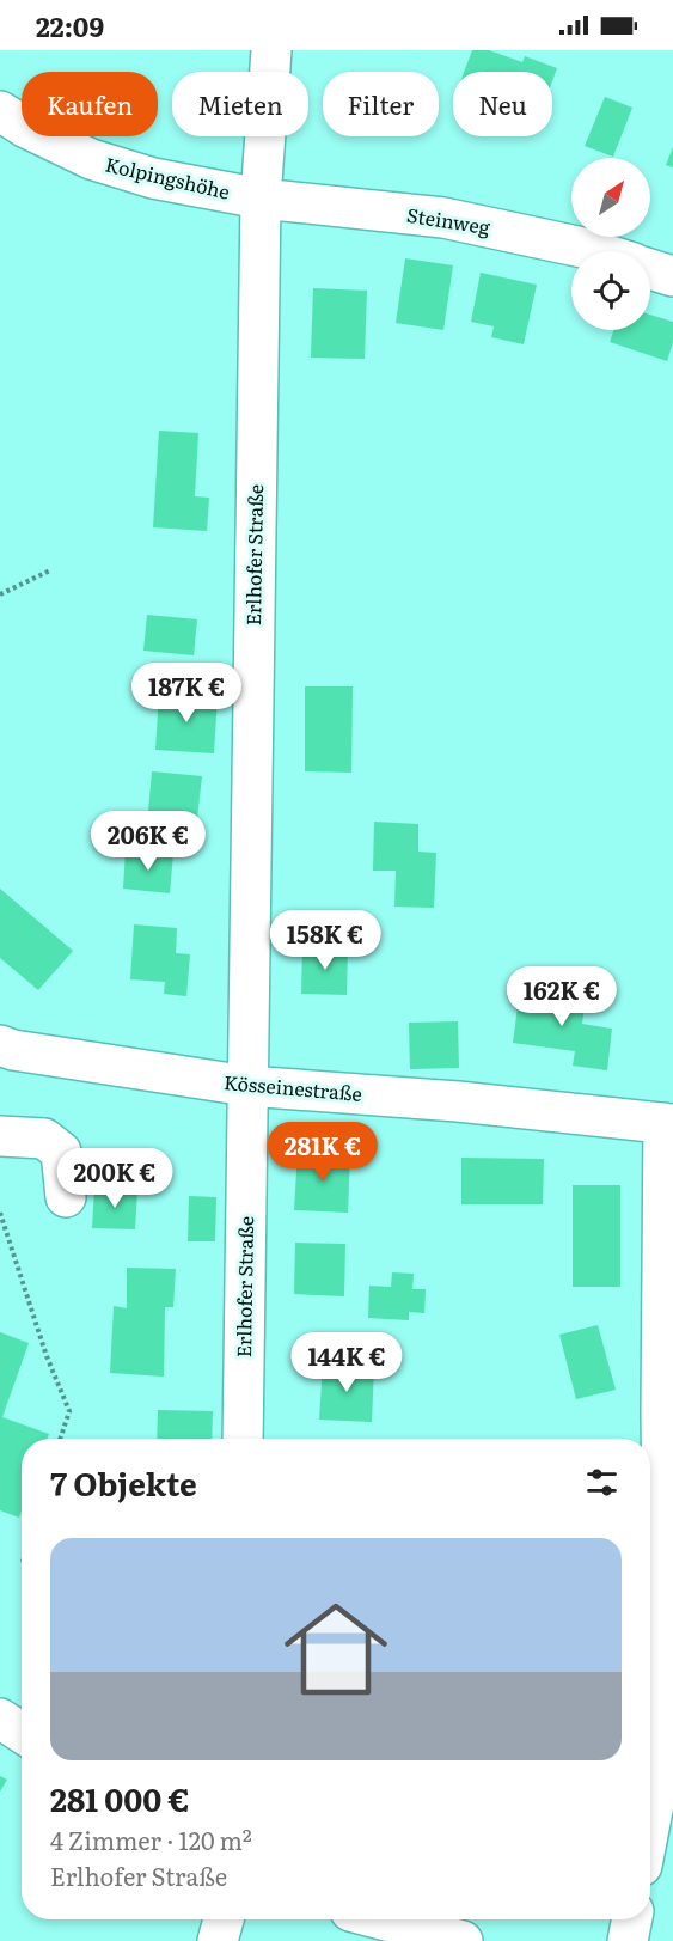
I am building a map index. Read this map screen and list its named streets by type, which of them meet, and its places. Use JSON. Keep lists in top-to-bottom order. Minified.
{"streets":{"street":["Kolpingshöhe","Steinweg","Erlhofer Straße","Kösseinestraße"]},"crossings":[["Kolpingshöhe","Steinweg"],["Kolpingshöhe","Erlhofer Straße"],["Steinweg","Erlhofer Straße"],["Erlhofer Straße","Kösseinestraße"]],"north":"top right","page":{"status":"22:09","chip":["Kaufen","Mieten","Filter","Neu"],"price":["187K €","206K €","158K €","162K €","281K €","200K €","144K €"],"heading":"7 Objekte","list":[{"name":"281 000 €","note":"4 Zimmer · 120 m² · Erlhofer Straße"}]}}
